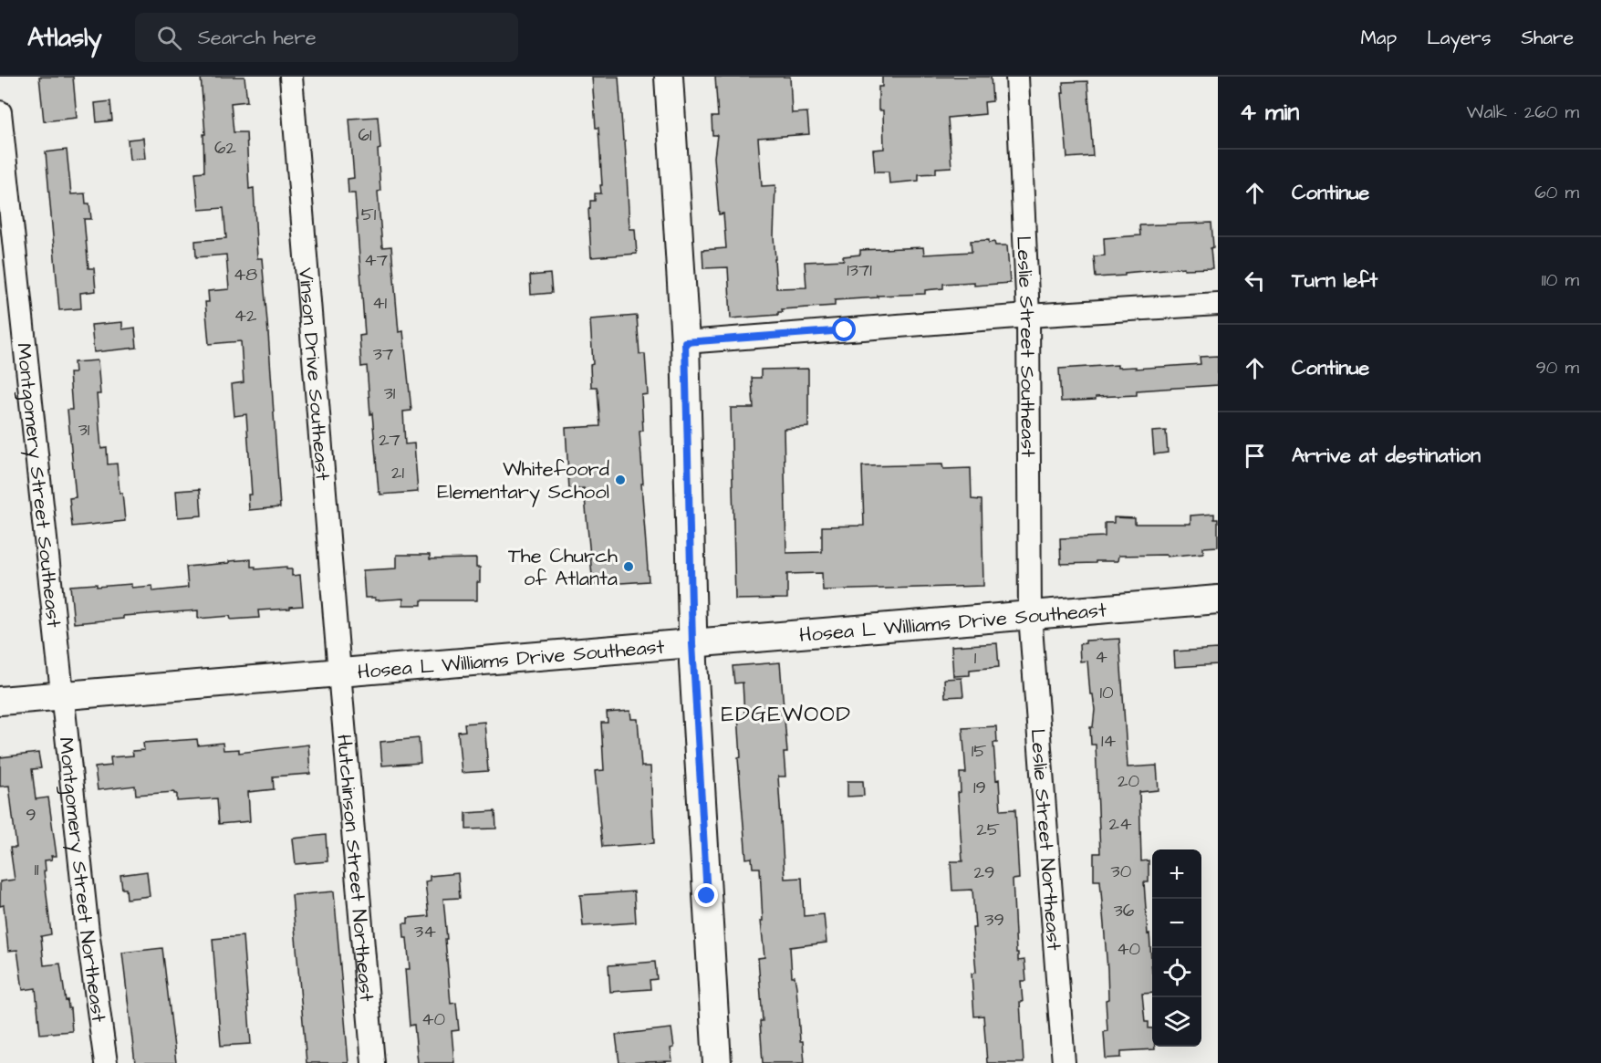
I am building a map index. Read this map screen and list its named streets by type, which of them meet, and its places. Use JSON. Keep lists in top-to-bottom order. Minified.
{"streets":{"street":["Leslie Street Southeast","Vinson Drive Southeast","Montgomery Street Southeast","Hosea L Williams Drive Southeast","Leslie Street Northeast","Hutchinson Street Northeast","Montgomery Street Northeast"]},"crossings":[["Leslie Street Southeast","Hosea L Williams Drive Southeast"],["Leslie Street Southeast","Leslie Street Northeast"],["Vinson Drive Southeast","Hosea L Williams Drive Southeast"],["Vinson Drive Southeast","Hutchinson Street Northeast"],["Montgomery Street Southeast","Hosea L Williams Drive Southeast"],["Montgomery Street Southeast","Montgomery Street Northeast"],["Hosea L Williams Drive Southeast","Leslie Street Northeast"],["Hosea L Williams Drive Southeast","Hutchinson Street Northeast"],["Hosea L Williams Drive Southeast","Montgomery Street Northeast"]],"districts":["EDGEWOOD"],"places":["Whitefoord Elementary School","The Church of Atlanta"],"house_numbers":["61","62","51","47","1371","48","41","42","37","31","31","27","21","4","1","10","14","15","20","19","9","24","25","11","30","29","36","39","34","40","40"],"page":{"header":"Atlasly","search":"Search here","nav":["Map","Layers","Share"],"heading":["4 min","Walk · 260 m"],"list":[["Continue","60 m"],["Turn left","110 m"],["Continue","90 m"],"Arrive at destination"],"map_buttons":["+","−"]}}
